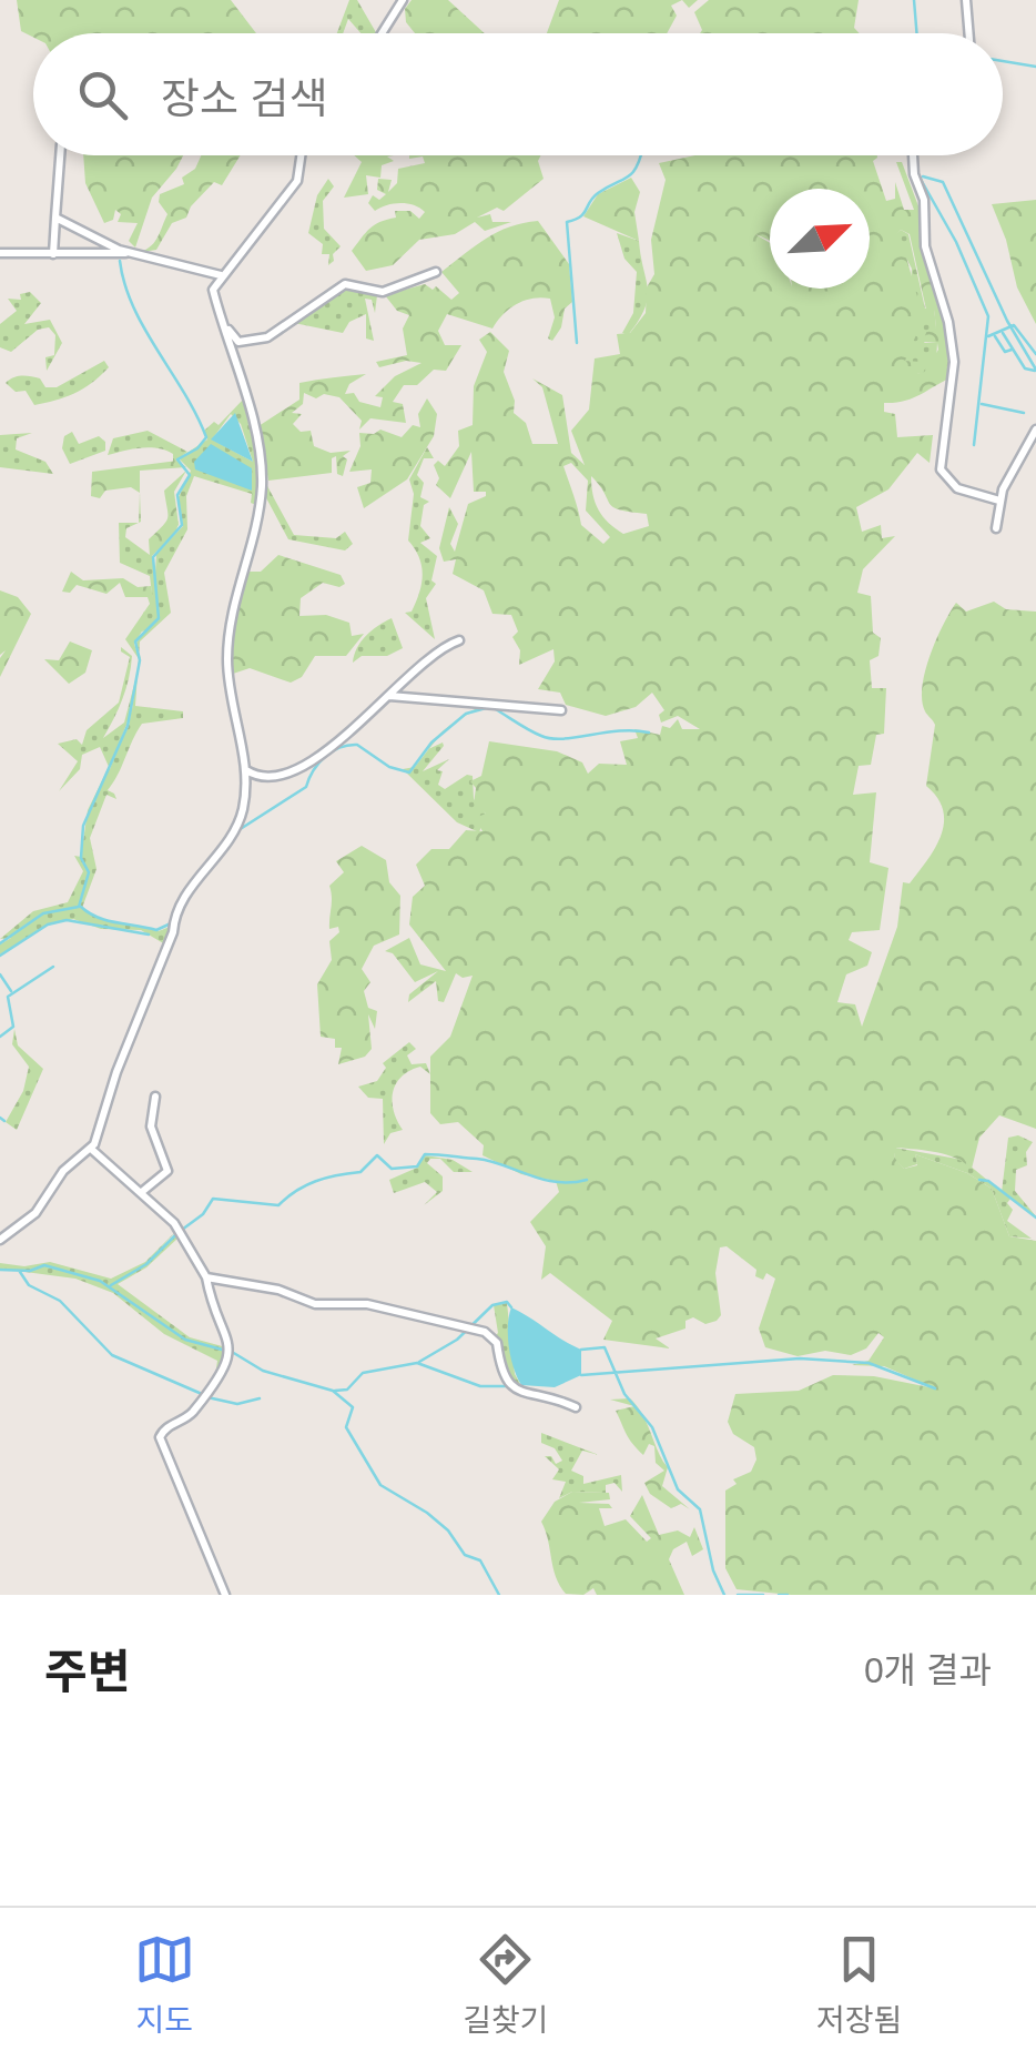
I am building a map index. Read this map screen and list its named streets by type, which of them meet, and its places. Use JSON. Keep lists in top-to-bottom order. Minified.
{"north":"top right","page":{"search":"장소 검색","heading":["주변","0개 결과"],"nav":["지도","길찾기","저장됨"]}}
